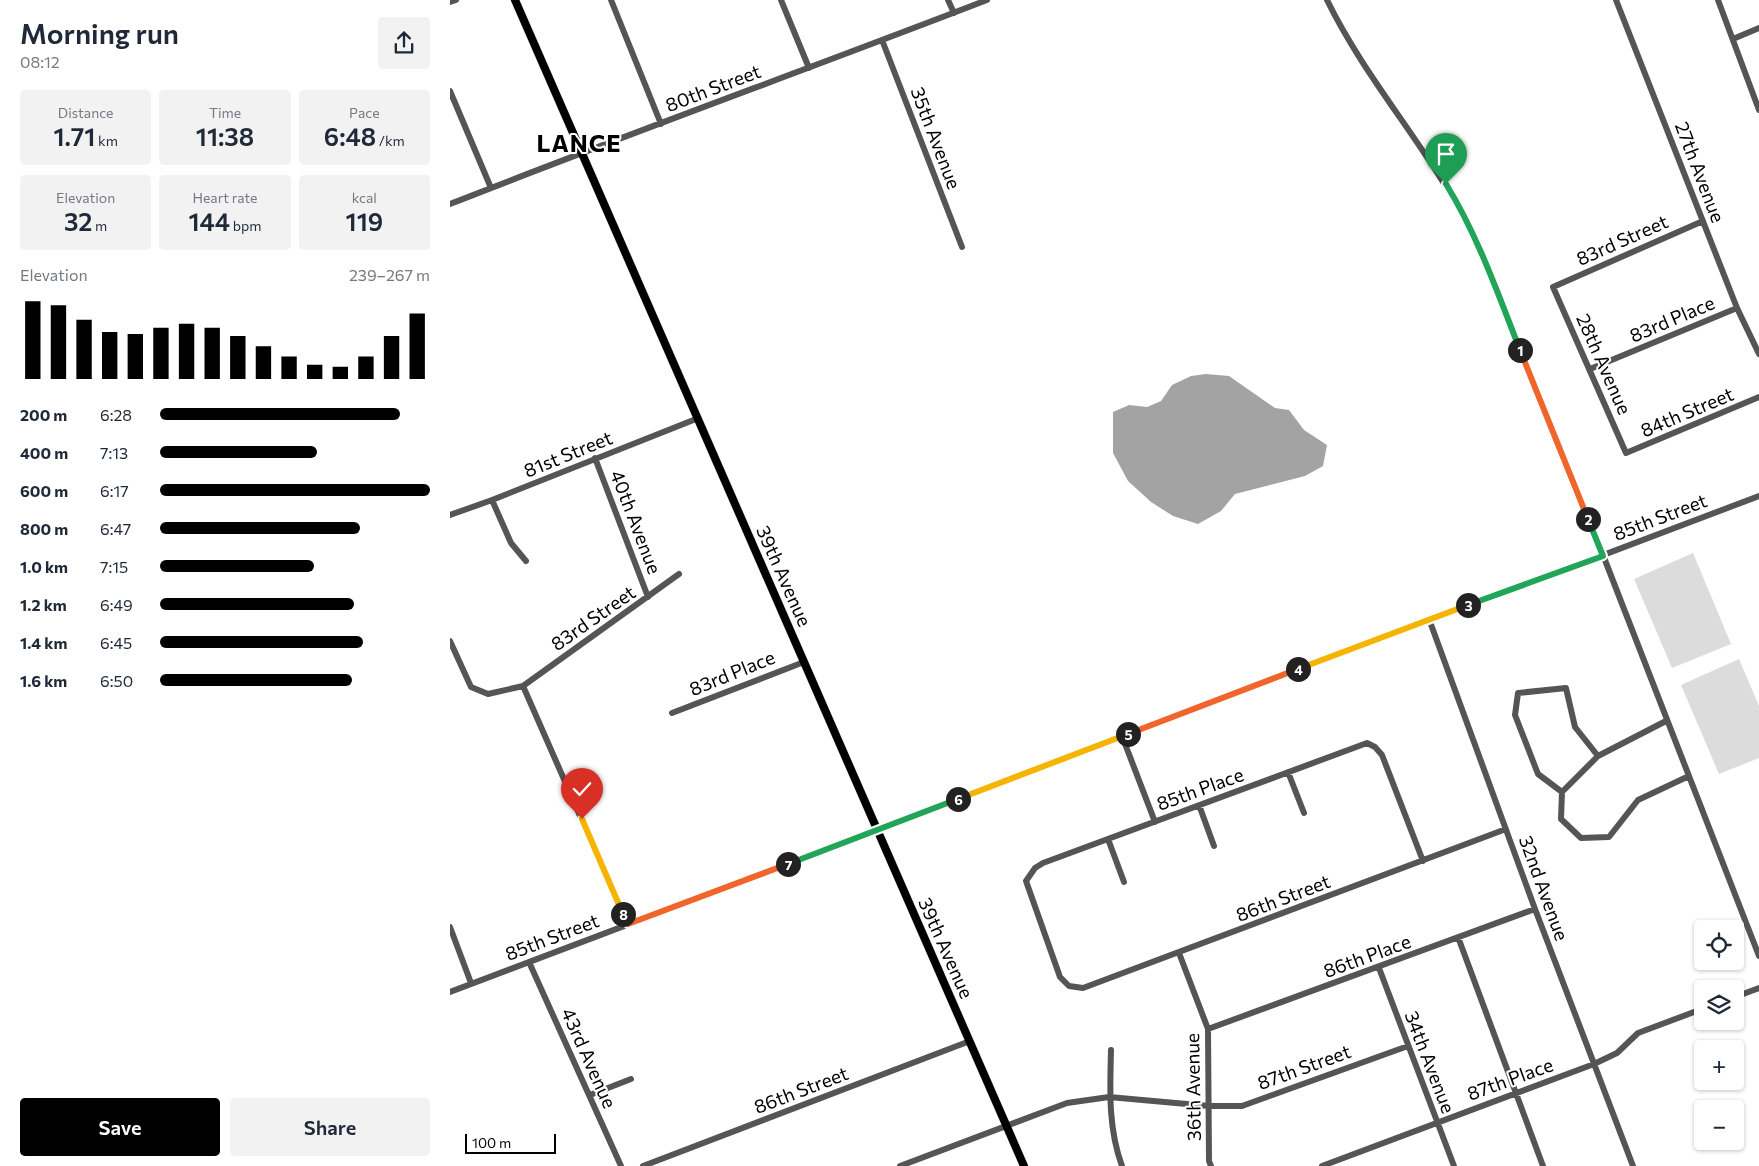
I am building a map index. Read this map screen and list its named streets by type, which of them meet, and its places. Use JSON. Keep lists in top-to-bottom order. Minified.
{"streets":{"main road":["39th Avenue"],"street":["80th Street","35th Avenue","27th Avenue","83rd Street","83rd Place","28th Avenue","84th Street","81st Street","85th Street","40th Avenue","85th Place","32nd Avenue","86th Street","86th Place","43rd Avenue","34th Avenue","87th Street","87th Place","36th Avenue"]},"crossings":[["80th Street","35th Avenue"],["80th Street","39th Avenue"],["27th Avenue","83rd Street"],["27th Avenue","83rd Place"],["83rd Street","28th Avenue"],["83rd Street","40th Avenue"],["83rd Place","28th Avenue"],["83rd Place","39th Avenue"],["28th Avenue","84th Street"],["81st Street","40th Avenue"],["81st Street","39th Avenue"],["85th Street","39th Avenue"],["85th Street","32nd Avenue"],["85th Street","43rd Avenue"],["39th Avenue","86th Street"],["39th Avenue","87th Street"],["85th Place","86th Street"],["32nd Avenue","86th Street"],["32nd Avenue","86th Place"],["32nd Avenue","87th Place"],["86th Street","36th Avenue"],["86th Place","34th Avenue"],["86th Place","36th Avenue"],["34th Avenue","87th Street"],["34th Avenue","87th Place"],["87th Street","36th Avenue"]],"districts":["LANCE"],"scale_bar":"100 m","page":{"heading":["Morning run","08:12"],"stats":[["Distance","1.71 km"],["Time","11:38"],["Pace","6:48 /km"],["Elevation","32 m"],["Heart rate","144 bpm"],["kcal","119"]],"chart":["Elevation","239–267 m"],"pins":["1","2","3","4","5","6","7","8"],"list":[{"name":"200 m","note":"6:28"},{"name":"400 m","note":"7:13"},{"name":"600 m","note":"6:17"},{"name":"800 m","note":"6:47"},{"name":"1.0 km","note":"7:15"},{"name":"1.2 km","note":"6:49"},{"name":"1.4 km","note":"6:45"},{"name":"1.6 km","note":"6:50"}],"map_buttons":["+","−"],"buttons":["Save","Share"],"scale":"100 m"}}
